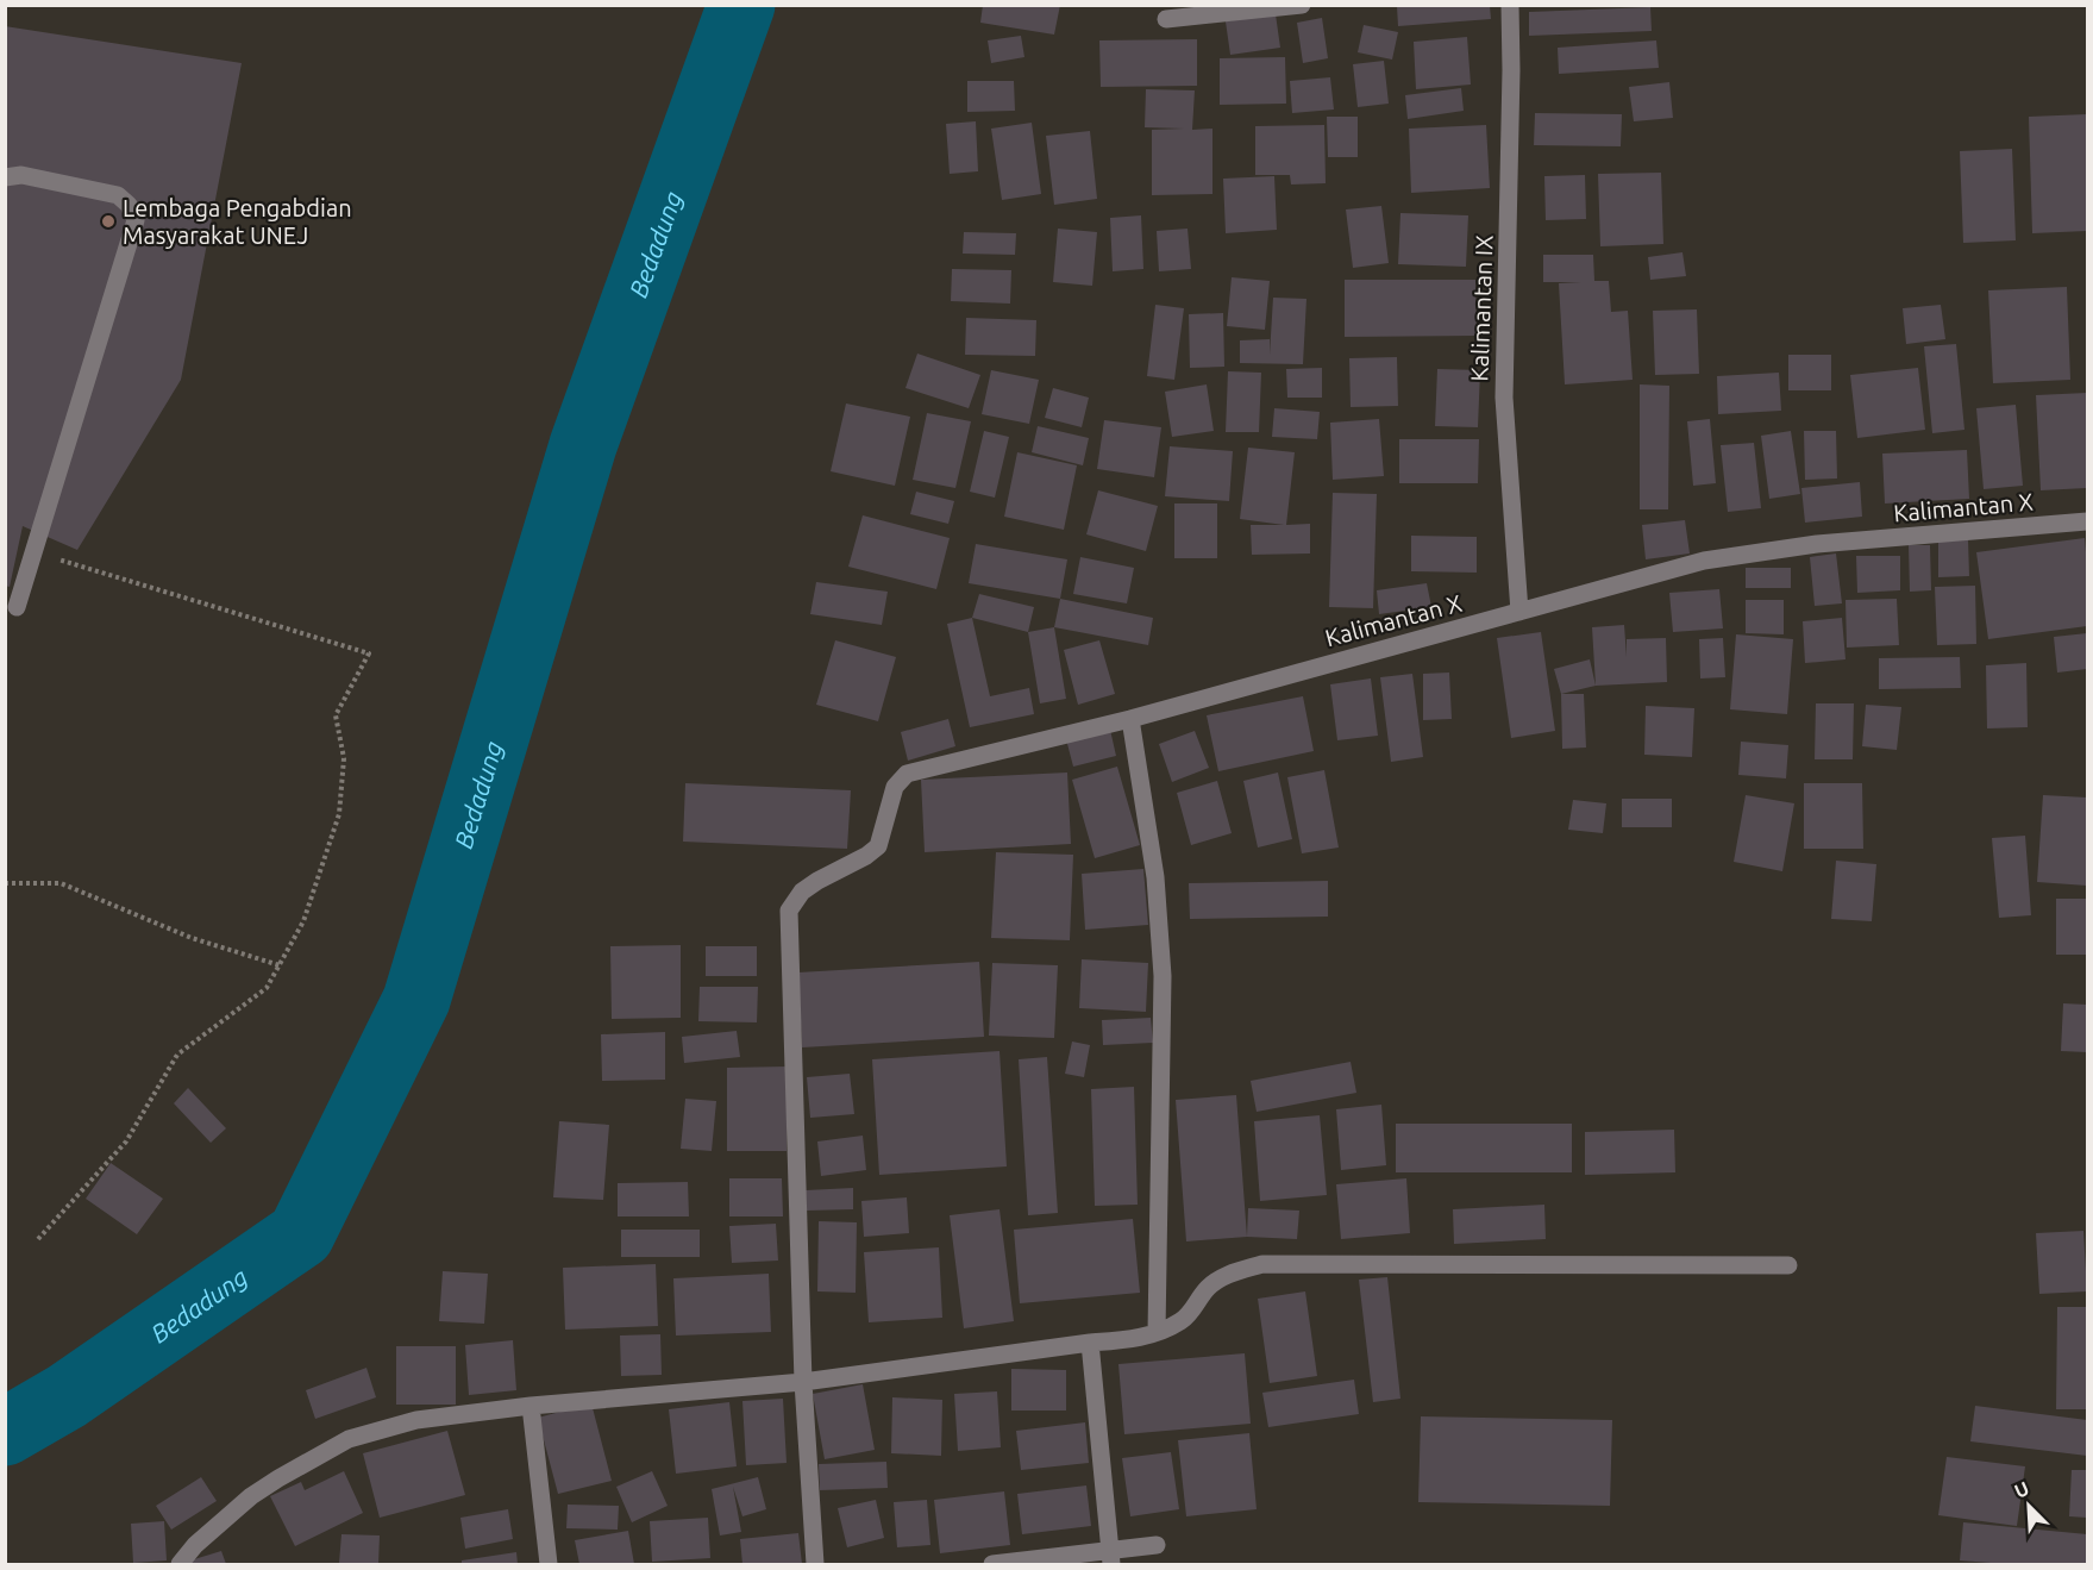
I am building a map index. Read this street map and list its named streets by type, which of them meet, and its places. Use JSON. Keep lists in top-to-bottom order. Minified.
{"streets":{"street":["Kalimantan IX","Kalimantan X"]},"crossings":[["Kalimantan IX","Kalimantan X"]],"water":["Bedadung"],"places":["Lembaga Pengabdian Masyarakat UNEJ"],"north":"top left"}
